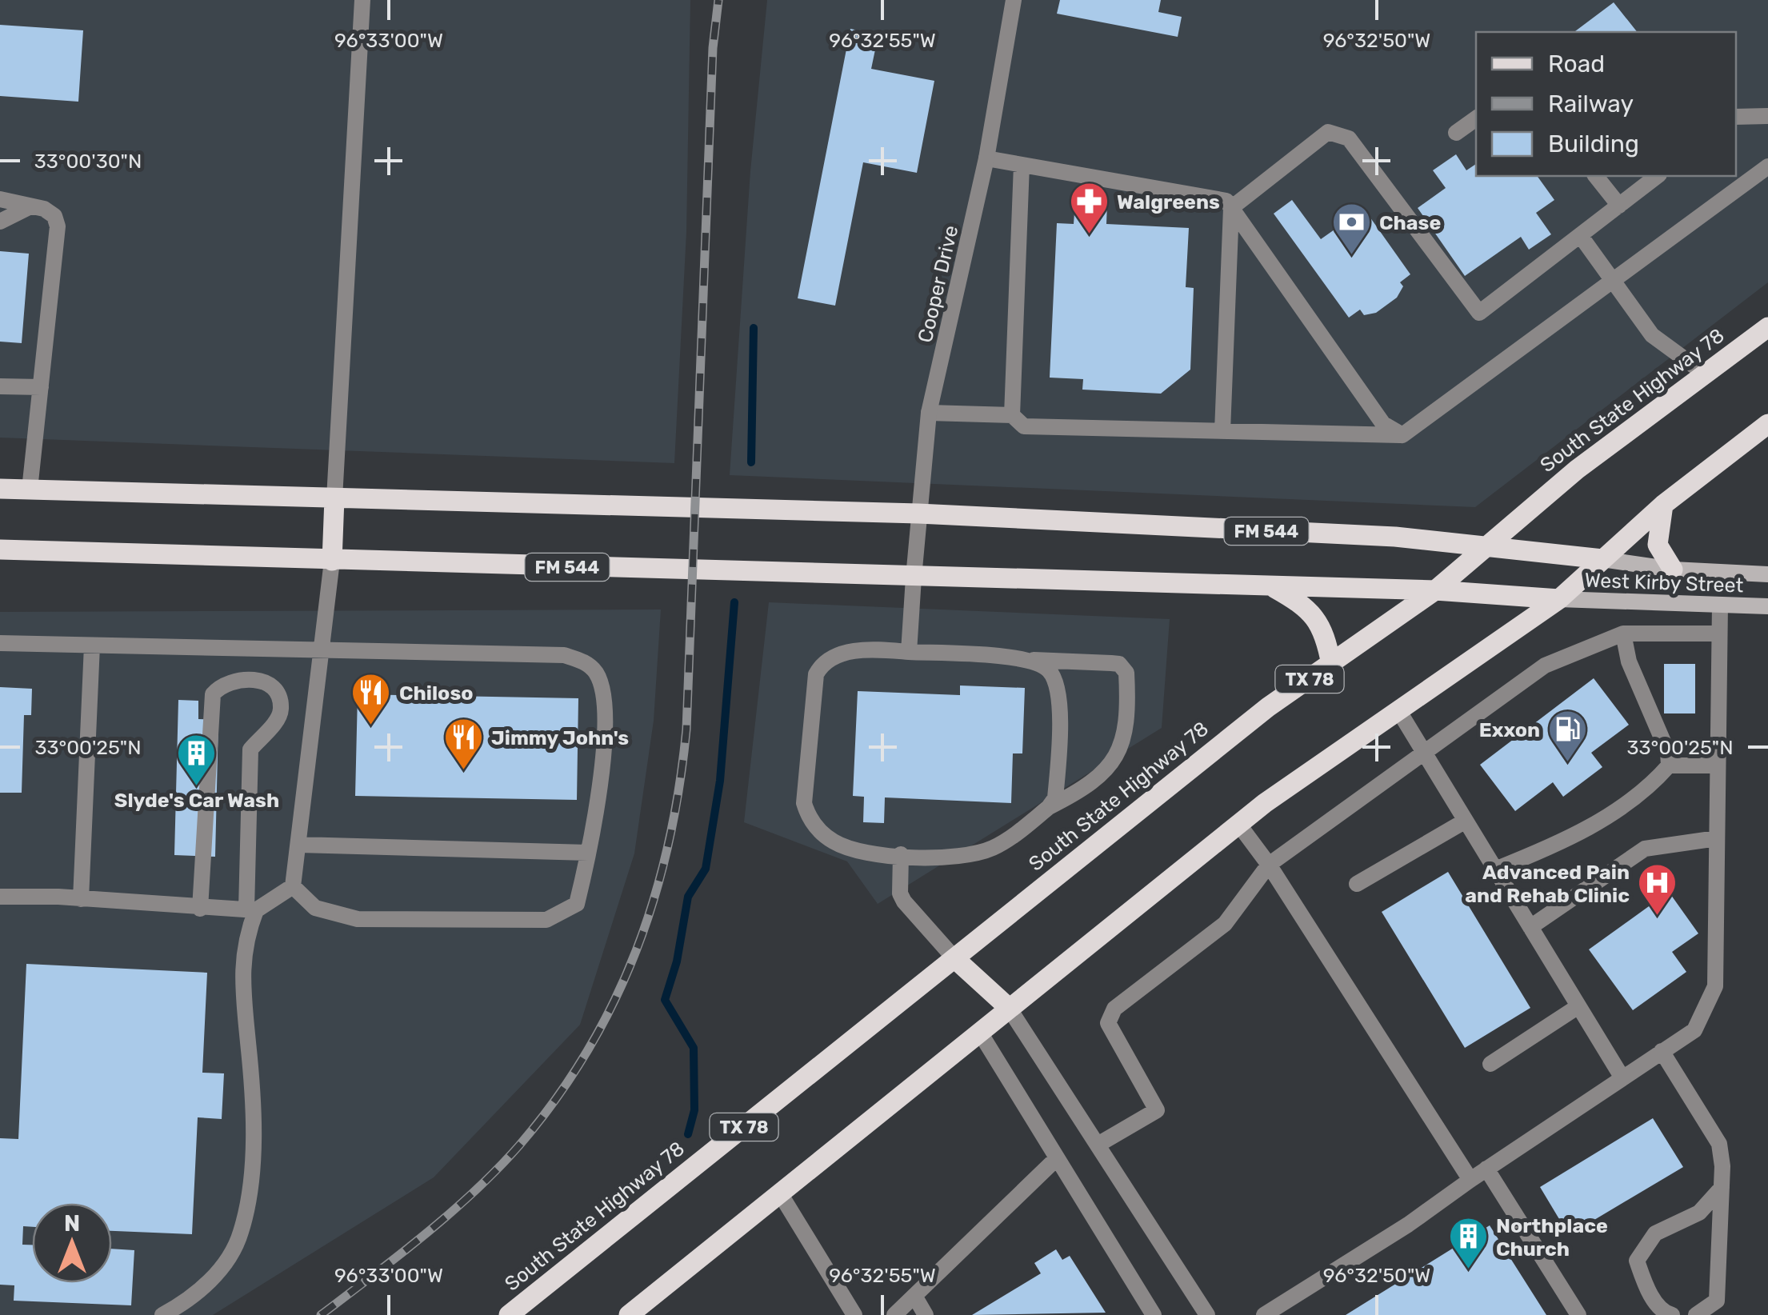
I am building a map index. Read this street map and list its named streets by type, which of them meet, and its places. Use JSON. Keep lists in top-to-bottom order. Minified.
{"streets":{"main road":["South State Highway 78","FM 544","West Kirby Street","TX 78"],"street":["Cooper Drive"]},"crossings":[["Cooper Drive","FM 544"],["South State Highway 78","FM 544"],["FM 544","West Kirby Street"]],"places":{"pharmacy":["Walgreens"],"bank":["Chase"],"restaurant":["Chiloso","Jimmy John's"],"fuel station":["Exxon"],"building":["Slyde's Car Wash","Northplace Church"],"hospital":["Advanced Pain and Rehab Clinic"]},"legend":["Road","Railway","Building"],"north":"top","coordinates":["96°33'00\"W","96°32'55\"W","96°32'50\"W","33°00'30\"N","33°00'25\"N"]}
